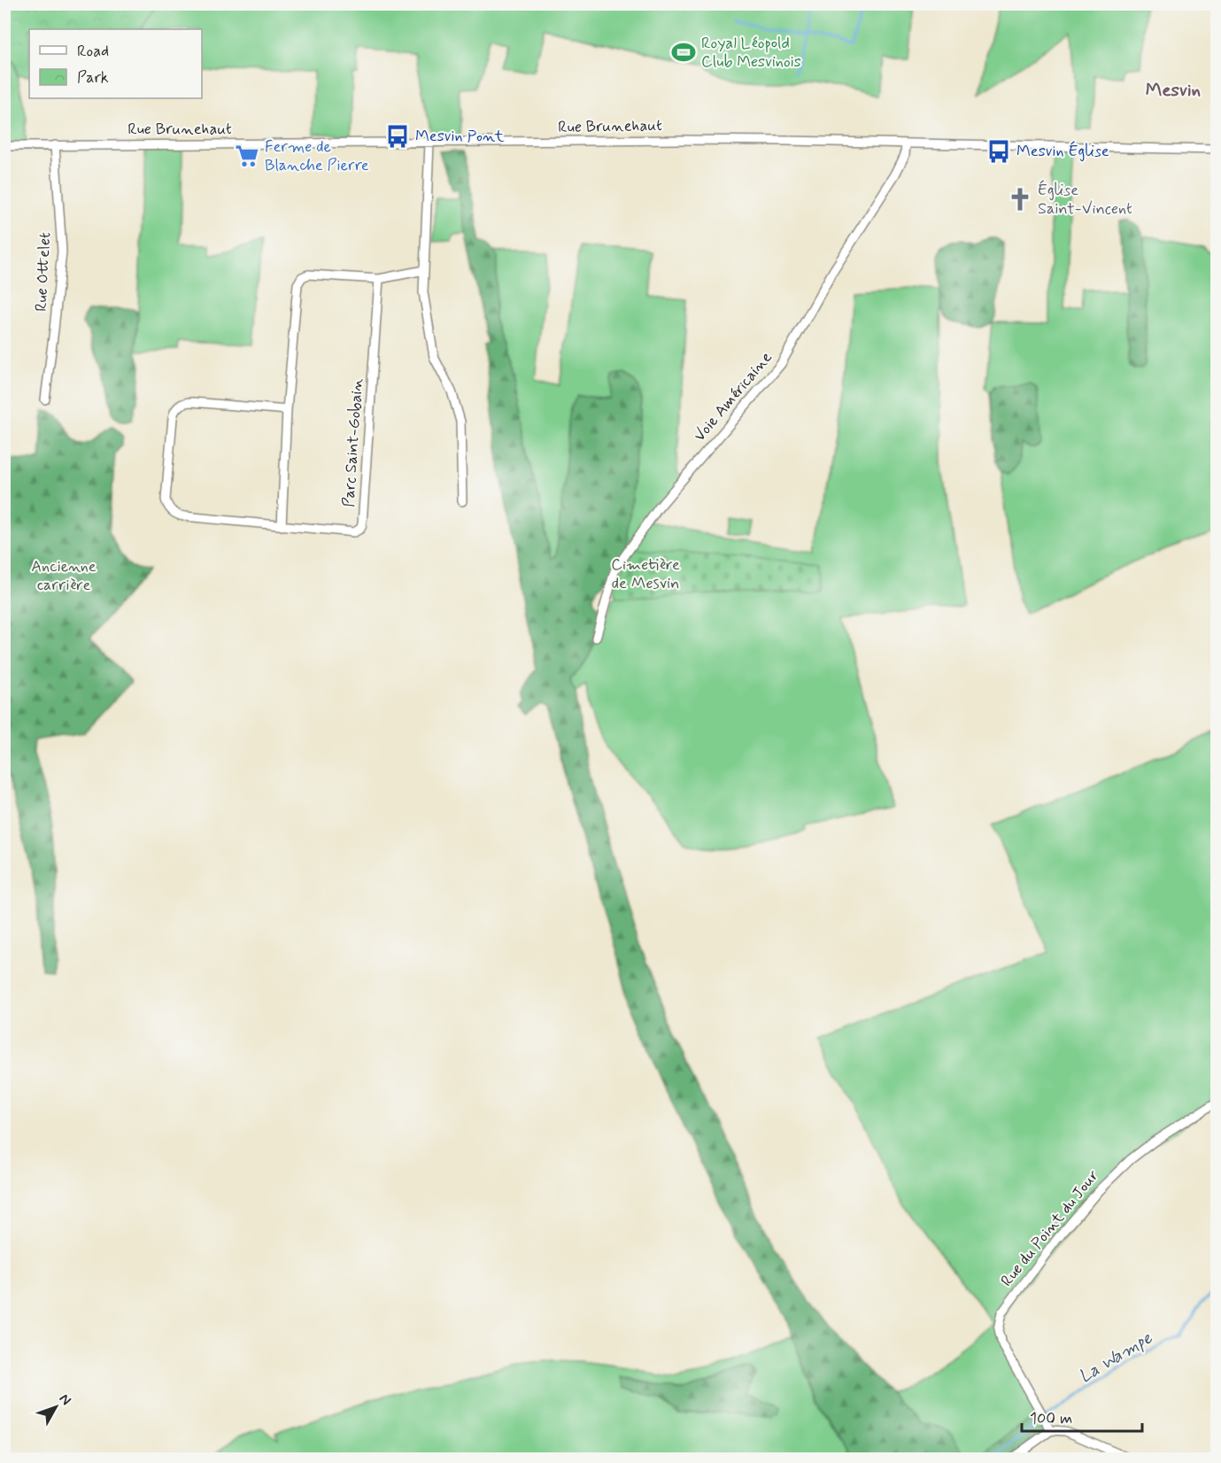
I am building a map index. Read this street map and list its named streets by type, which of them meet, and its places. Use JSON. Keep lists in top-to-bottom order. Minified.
{"streets":{"street":["Rue Brunehaut","Rue Ottelet","Voie Américaine","Parc Saint-Gobain","Rue du Point du Jour"]},"crossings":[["Rue Brunehaut","Rue Ottelet"],["Rue Brunehaut","Voie Américaine"]],"districts":["Mesvin"],"water":["La Wampe"],"parks":["Cimetière de Mesvin","Ancienne carrière"],"places":{"sports":["Royal Léopold Club Mesvinois"],"bus stop":["Mesvin Pont","Mesvin Église"],"supermarket":["Ferme de Blanche Pierre"],"church":["Église Saint-Vincent"]},"legend":["Road","Park"],"scale_bar":"100 m","north":"top right"}
